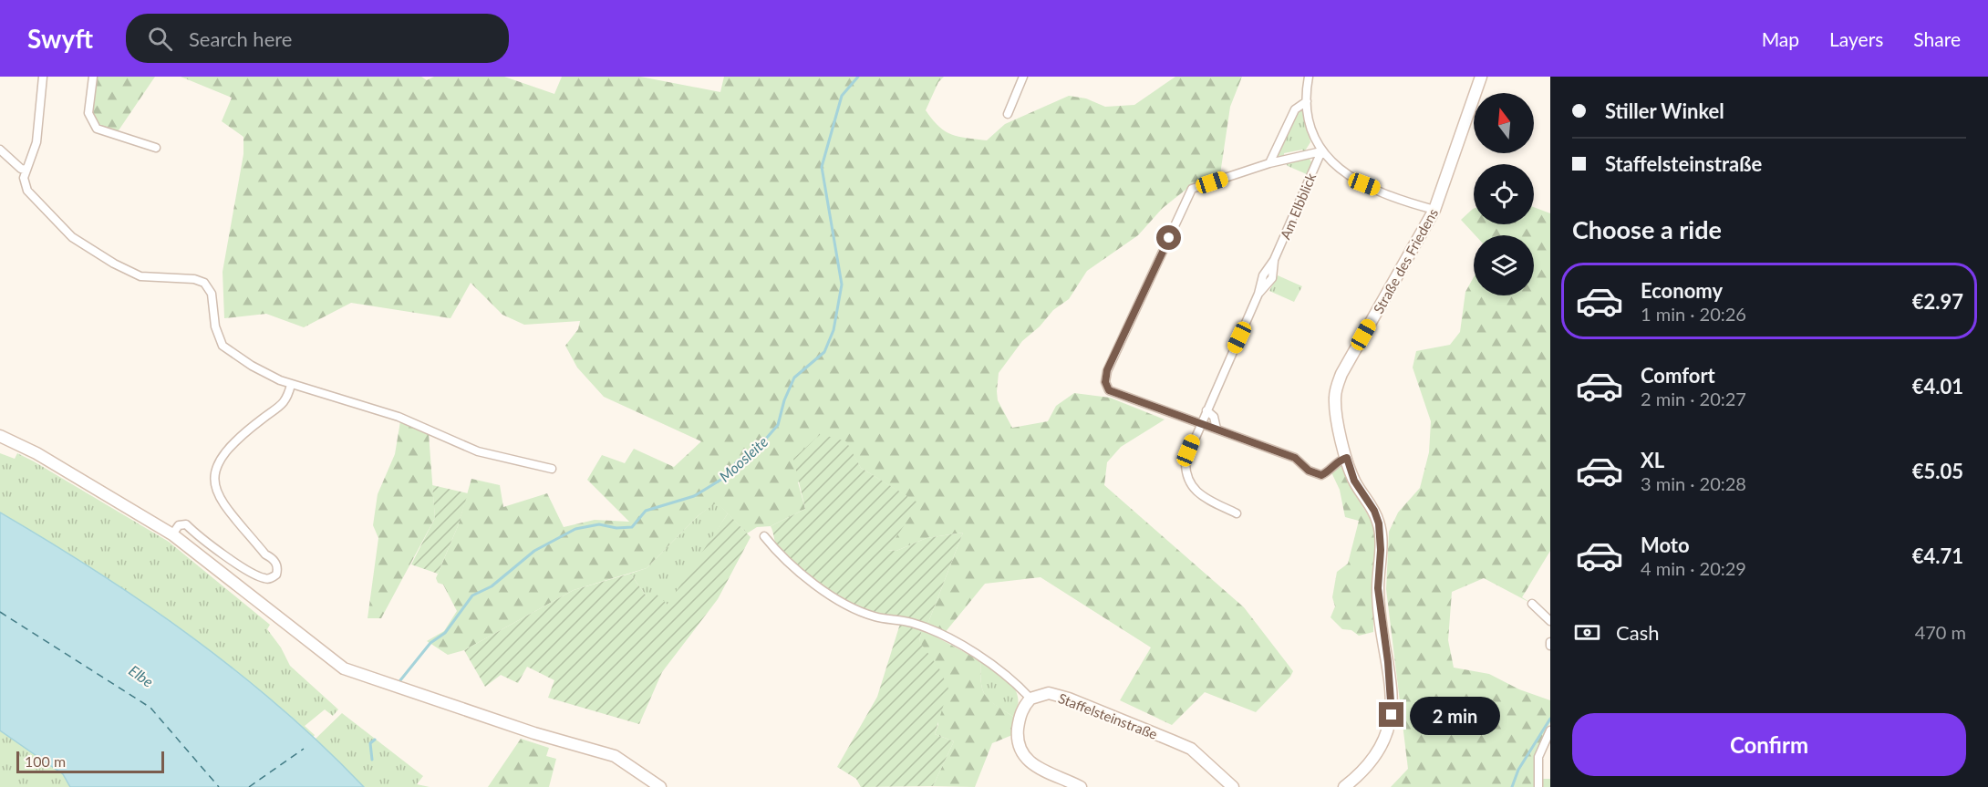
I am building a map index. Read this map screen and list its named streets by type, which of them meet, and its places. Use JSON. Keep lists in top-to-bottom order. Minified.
{"streets":{"street":["Am Elbblick","Straße des Friedens","Staffelsteinstraße"]},"water":["Moosleite","Elbe"],"scale_bar":"100 m","north":"top","page":{"header":"Swyft","search":"Search here","nav":["Map","Layers","Share"],"banner":["Stiller Winkel","Staffelsteinstraße"],"heading":"Choose a ride","list":[{"name":"Economy","note":"1 min · 20:26","value":"€2.97"},{"name":"Comfort","note":"2 min · 20:27","value":"€4.01"},{"name":"XL","note":"3 min · 20:28","value":"€5.05"},{"name":"Moto","note":"4 min · 20:29","value":"€4.71"}],"pay":["Cash","470 m"],"bubble":"2 min","buttons":"Confirm","scale":"100 m"}}
